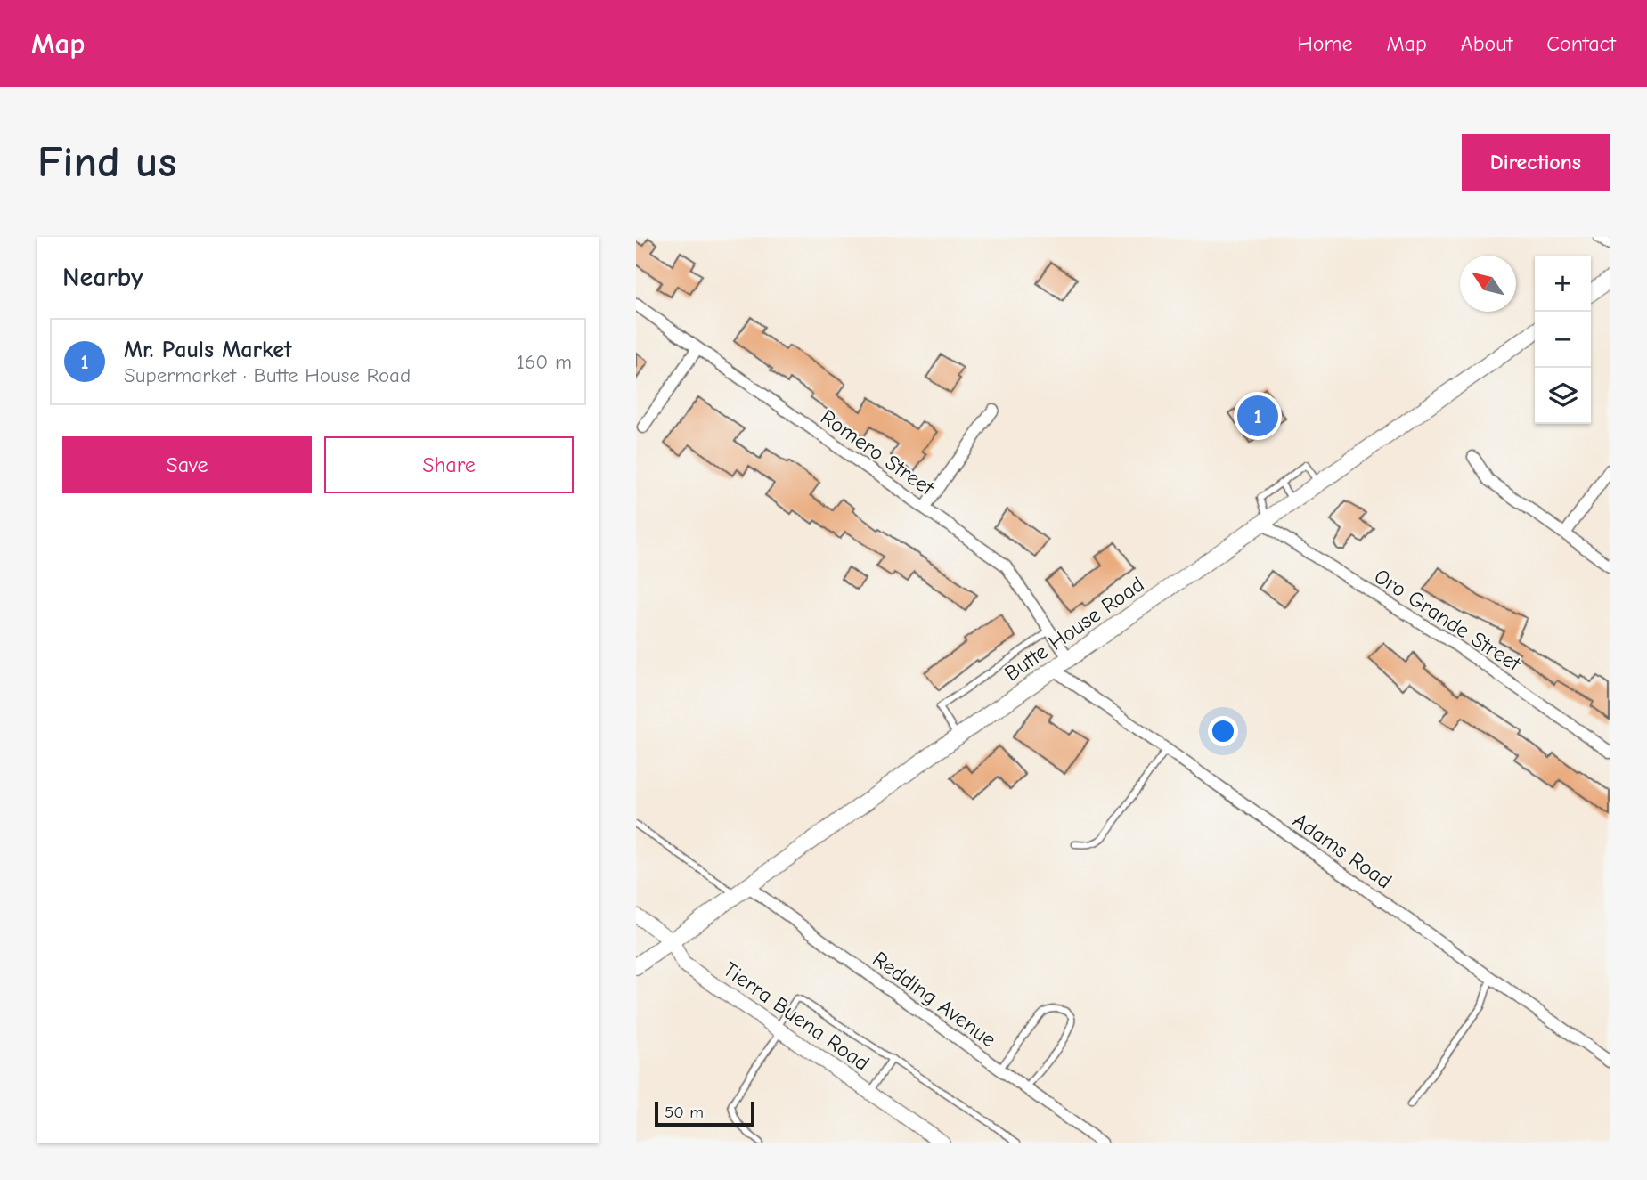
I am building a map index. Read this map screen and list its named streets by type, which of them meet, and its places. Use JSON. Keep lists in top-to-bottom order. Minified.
{"streets":{"main road":["Butte House Road"],"street":["Romero Street","Oro Grande Street","Adams Road","Redding Avenue","Tierra Buena Road"]},"crossings":[["Romero Street","Butte House Road"],["Oro Grande Street","Butte House Road"],["Butte House Road","Adams Road"],["Butte House Road","Redding Avenue"],["Butte House Road","Tierra Buena Road"]],"scale_bar":"50 m","north":"top left","page":{"header":"Map","nav":["Home","Map","About","Contact"],"buttons":["Directions",["Save","Share"]],"title":"Find us","heading":"Nearby","map_buttons":["+","−"],"list":[{"mark":"1","name":"Mr. Pauls Market","note":"Supermarket · Butte House Road","value":"160 m"}],"pins":"1","scale":"50 m"}}
